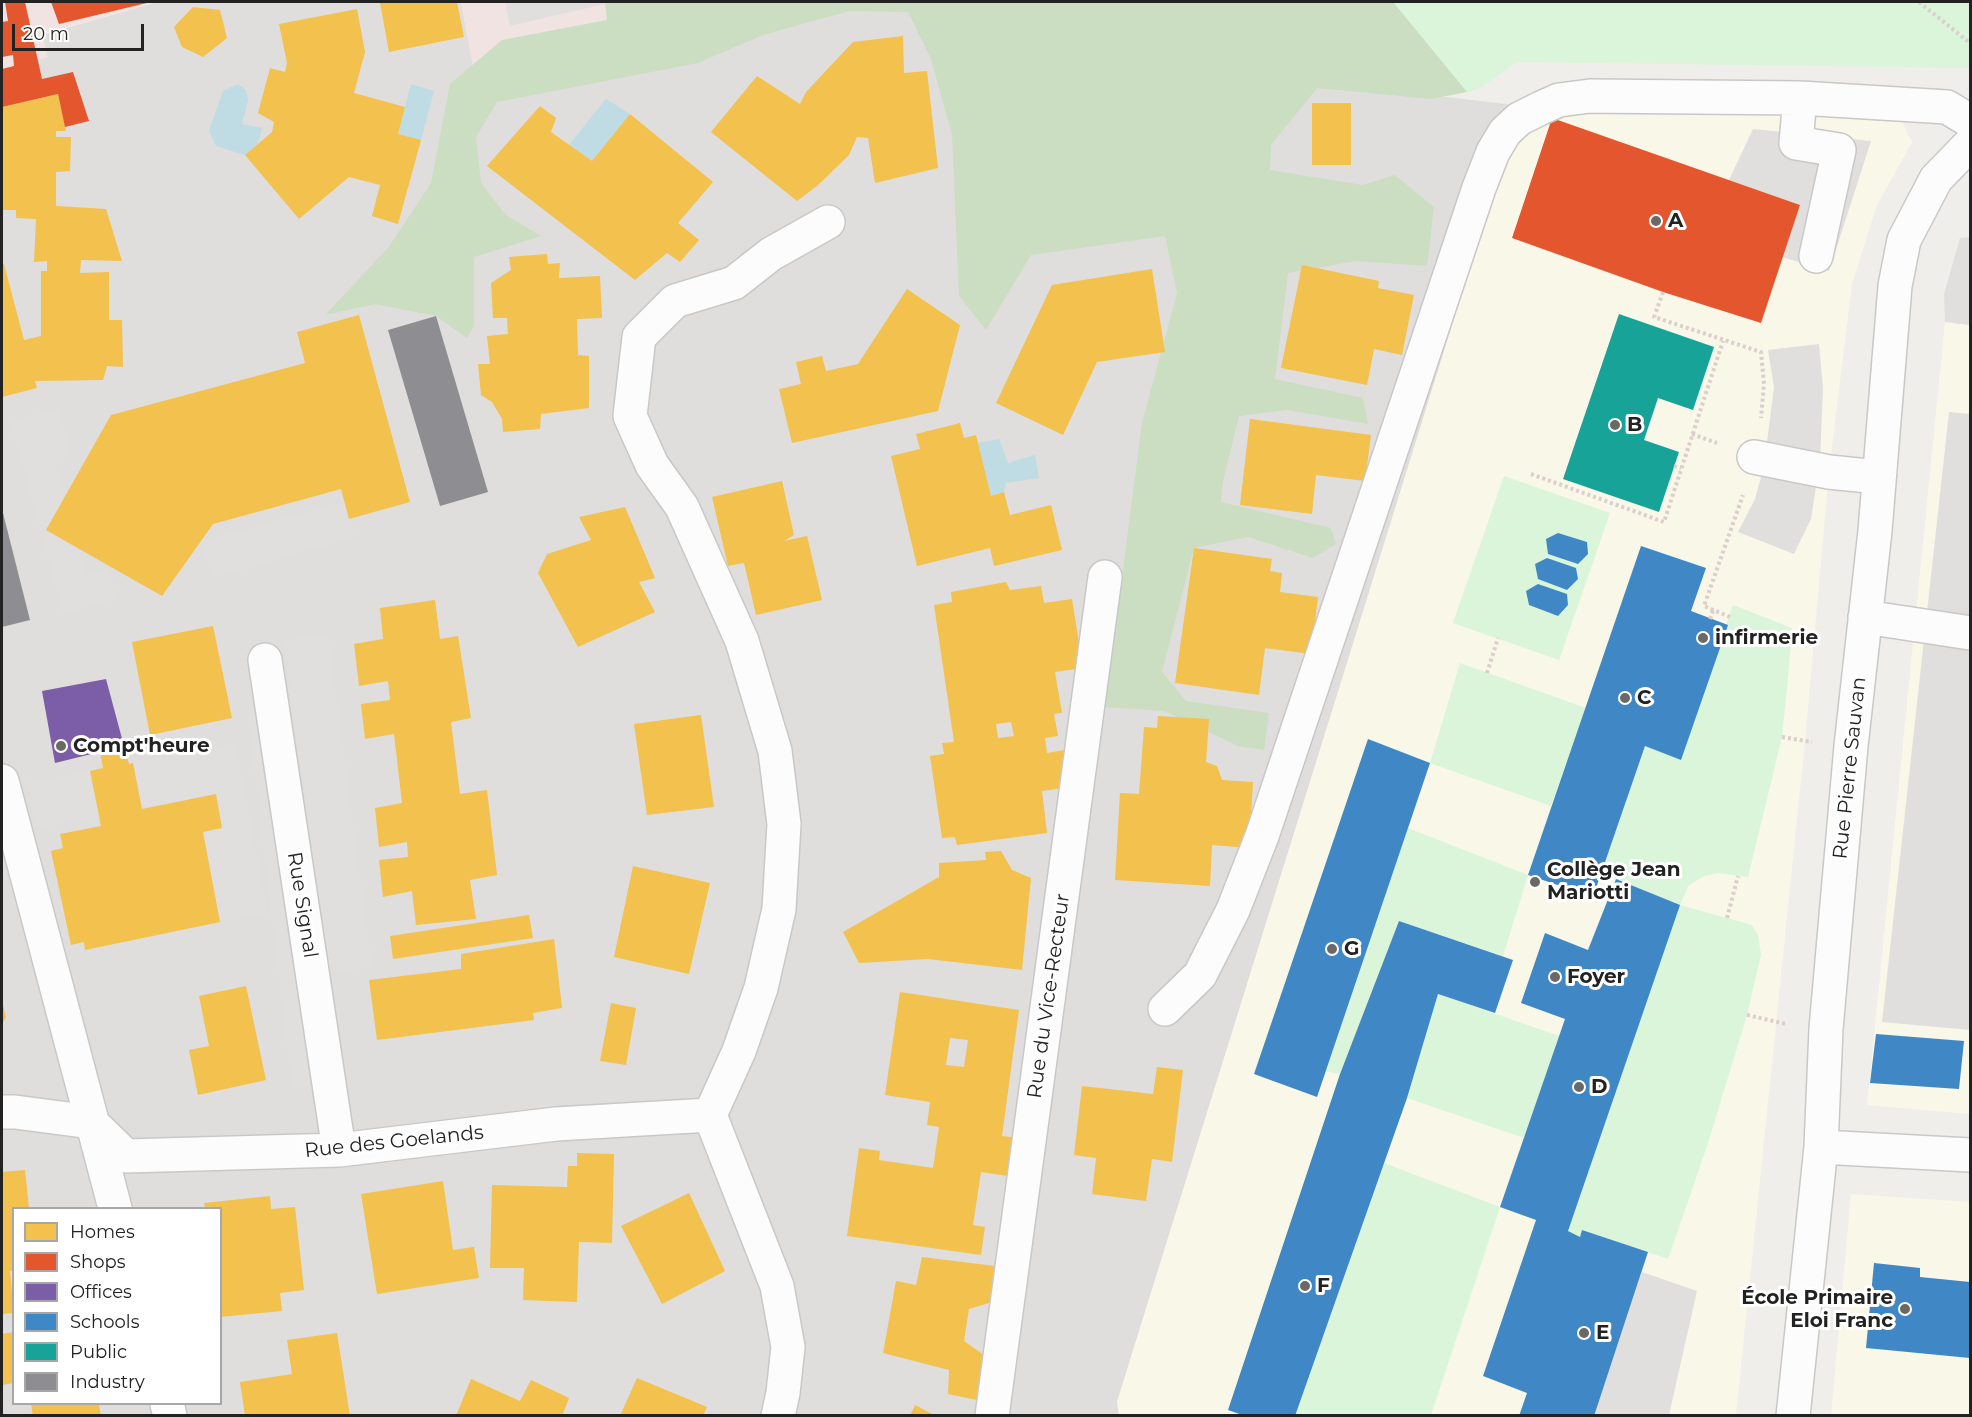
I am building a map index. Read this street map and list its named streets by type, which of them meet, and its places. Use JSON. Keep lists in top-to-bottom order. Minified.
{"streets":{"street":["Rue Pierre Sauvan","Rue Signal","Rue du Vice-Recteur","Rue des Goelands"]},"crossings":[["Rue Signal","Rue des Goelands"]],"places":["A","B","infirmerie","C","Compt'heure","Collège Jean Mariotti","G","Foyer","D","F","École Primaire Eloi Franc","E"],"legend":["Homes","Shops","Offices","Schools","Public","Industry"],"scale_bar":"20 m"}
